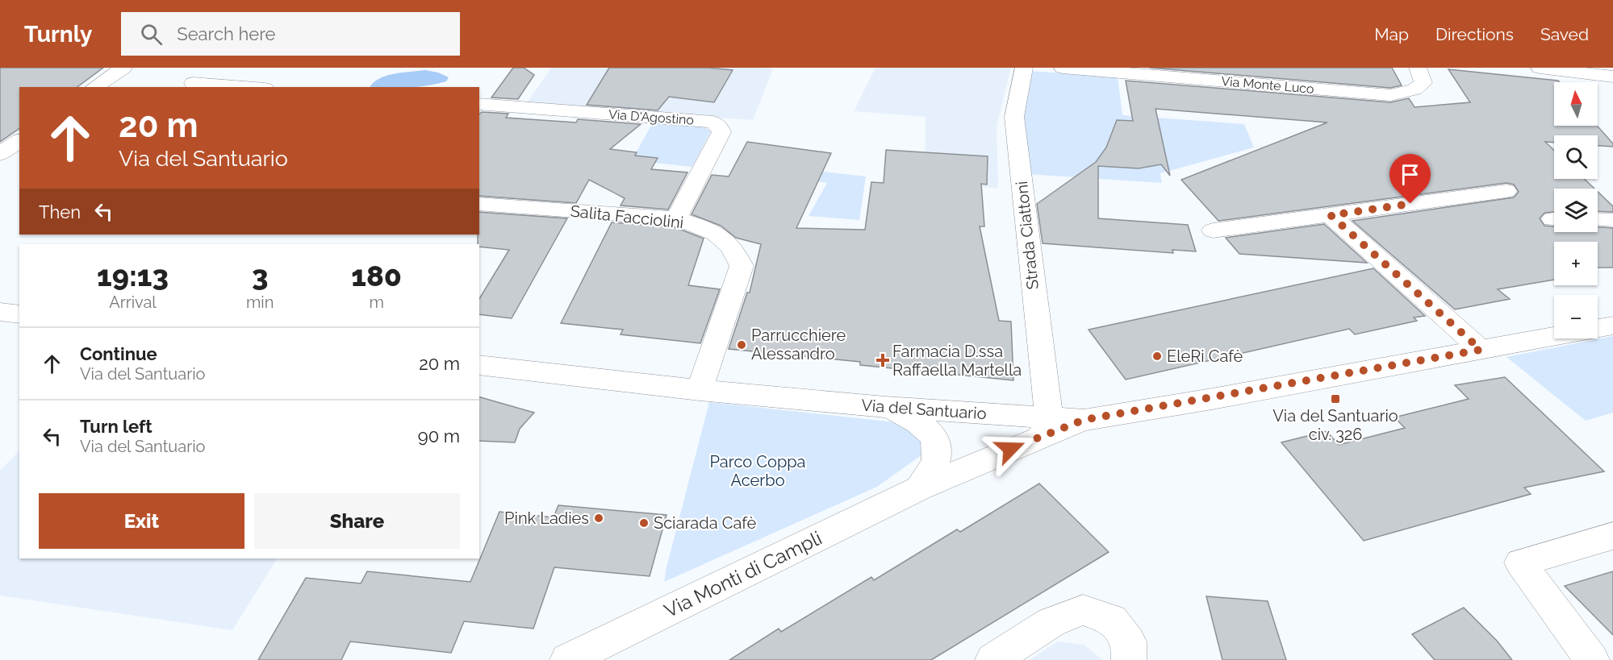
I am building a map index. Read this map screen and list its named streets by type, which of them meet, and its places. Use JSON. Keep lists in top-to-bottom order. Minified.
{"streets":{"street":["Via Monte Luco","Via D'Agostino","Salita Facciolini","Strada Ciattoni","Via del Santuario","Via Monti di Campli"]},"crossings":[["Via D'Agostino","Salita Facciolini"],["Salita Facciolini","Via del Santuario"],["Strada Ciattoni","Via del Santuario"],["Strada Ciattoni","Via Monti di Campli"],["Via del Santuario","Via Monti di Campli"]],"parks":["Parco Coppa Acerbo"],"places":{"other":["Parrucchiere Alessandro","EleRi Cafè","Pink Ladies","Sciarada Cafè"],"health":["Farmacia D.ssa Raffaella Martella"],"transit":["Via del Santuario civ. 326"]},"north":"top","page":{"header":"Turnly","search":"Search here","nav":["Map","Directions","Saved"],"map_buttons":["+","−"],"turn":["20 m","Via del Santuario"],"then":"Then","eta":["19:13","Arrival","3","min","180","m"],"list":[{"name":"Continue","note":"Via del Santuario","value":"20 m"},{"name":"Turn left","note":"Via del Santuario","value":"90 m"}],"buttons":["Exit","Share"]}}
